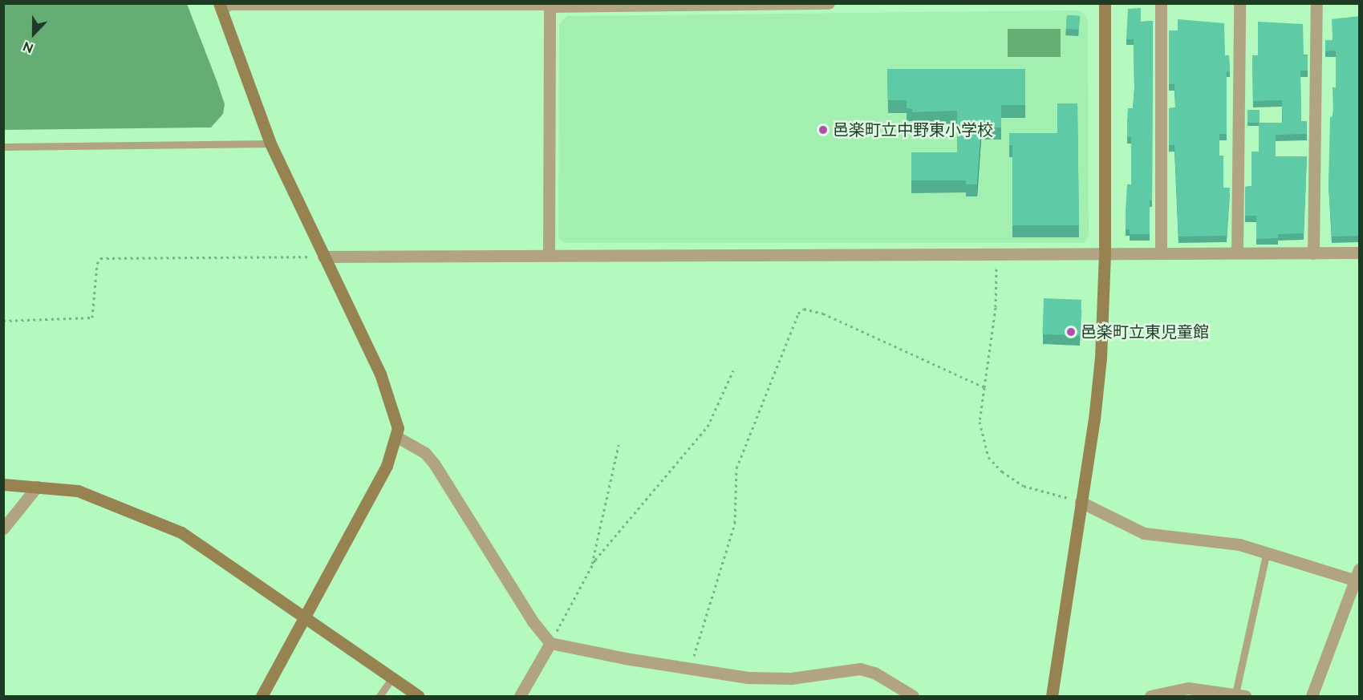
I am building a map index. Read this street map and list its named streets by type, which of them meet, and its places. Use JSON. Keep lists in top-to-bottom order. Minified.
{"places":["邑楽町立中野東小学校","邑楽町立東児童館"],"north":"bottom"}
